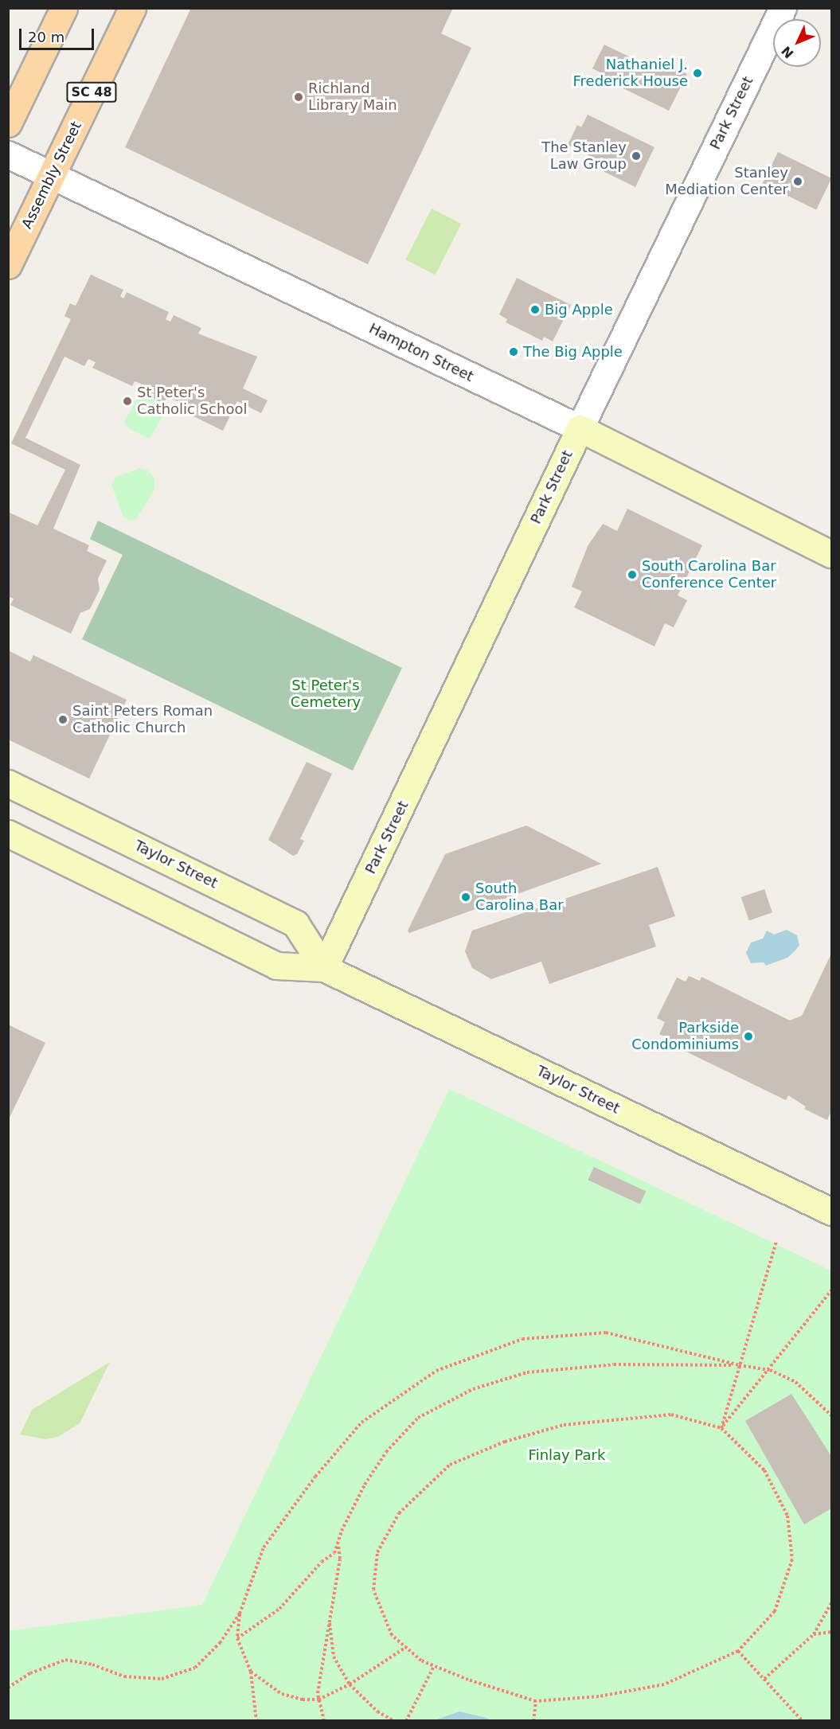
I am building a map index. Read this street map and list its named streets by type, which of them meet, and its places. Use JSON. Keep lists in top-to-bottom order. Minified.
{"streets":{"main road":["SC 48","Park Street","Assembly Street","Hampton Street","Taylor Street"]},"crossings":[["Park Street","Hampton Street"],["Park Street","Taylor Street"],["Assembly Street","Hampton Street"]],"parks":["St Peter's Cemetery","Finlay Park"],"places":["Nathaniel J. Frederick House","Richland Library Main","The Stanley Law Group","Stanley Mediation Center","Big Apple","The Big Apple","St Peter's Catholic School","South Carolina Bar Conference Center","Saint Peters Roman Catholic Church","South Carolina Bar","Parkside Condominiums"],"scale_bar":"20 m","north":"bottom left"}
